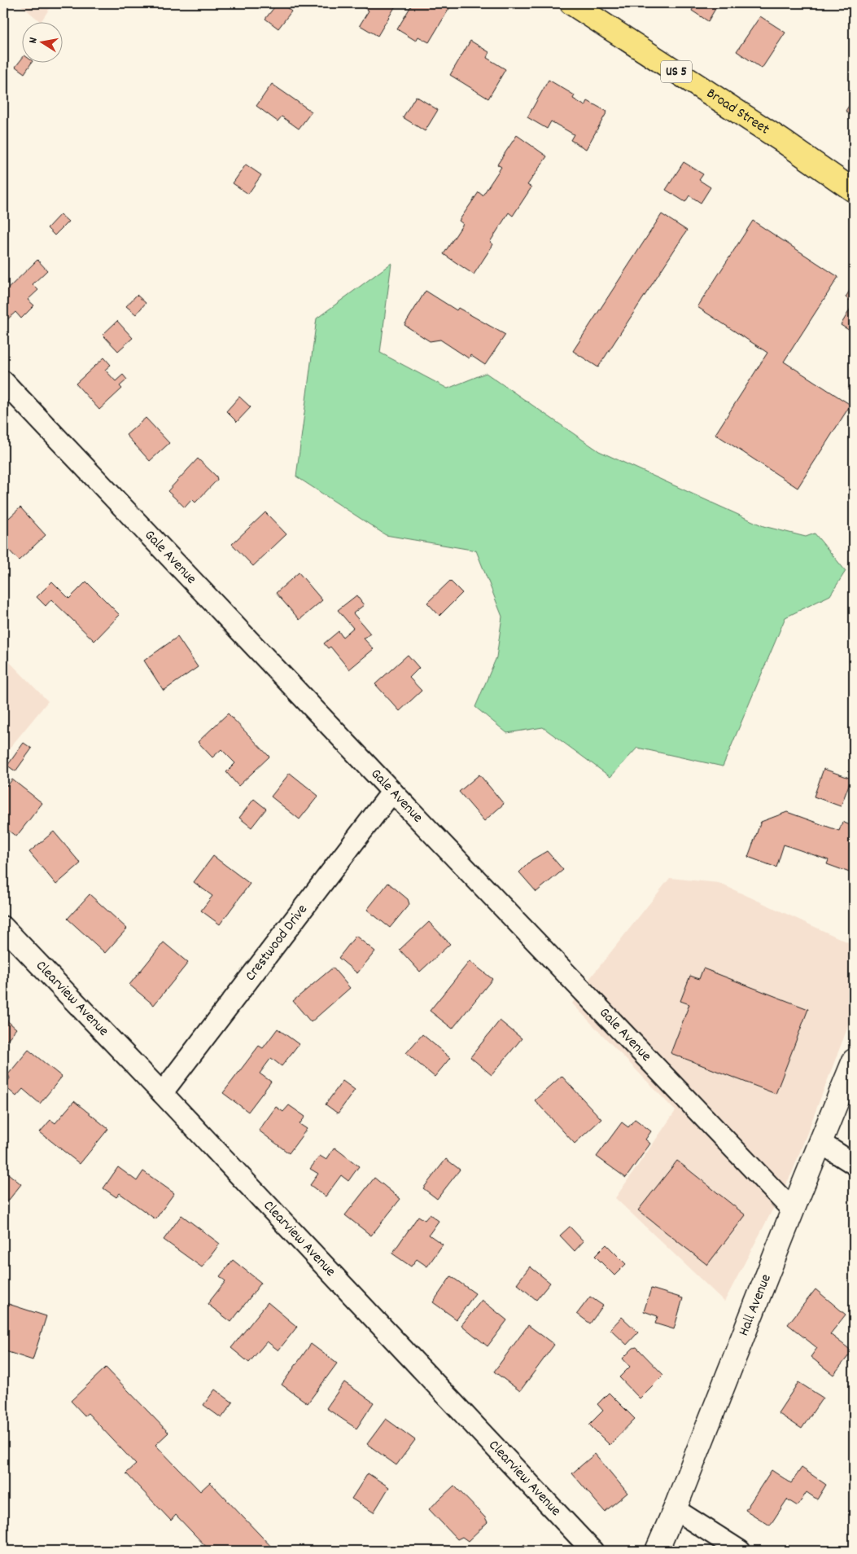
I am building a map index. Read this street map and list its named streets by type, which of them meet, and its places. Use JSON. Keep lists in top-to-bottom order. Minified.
{"streets":{"main road":["US 5","Broad Street"],"street":["Gale Avenue","Crestwood Drive","Clearview Avenue","Hall Avenue"]},"crossings":[["Gale Avenue","Crestwood Drive"],["Gale Avenue","Hall Avenue"],["Crestwood Drive","Clearview Avenue"]],"north":"left"}
